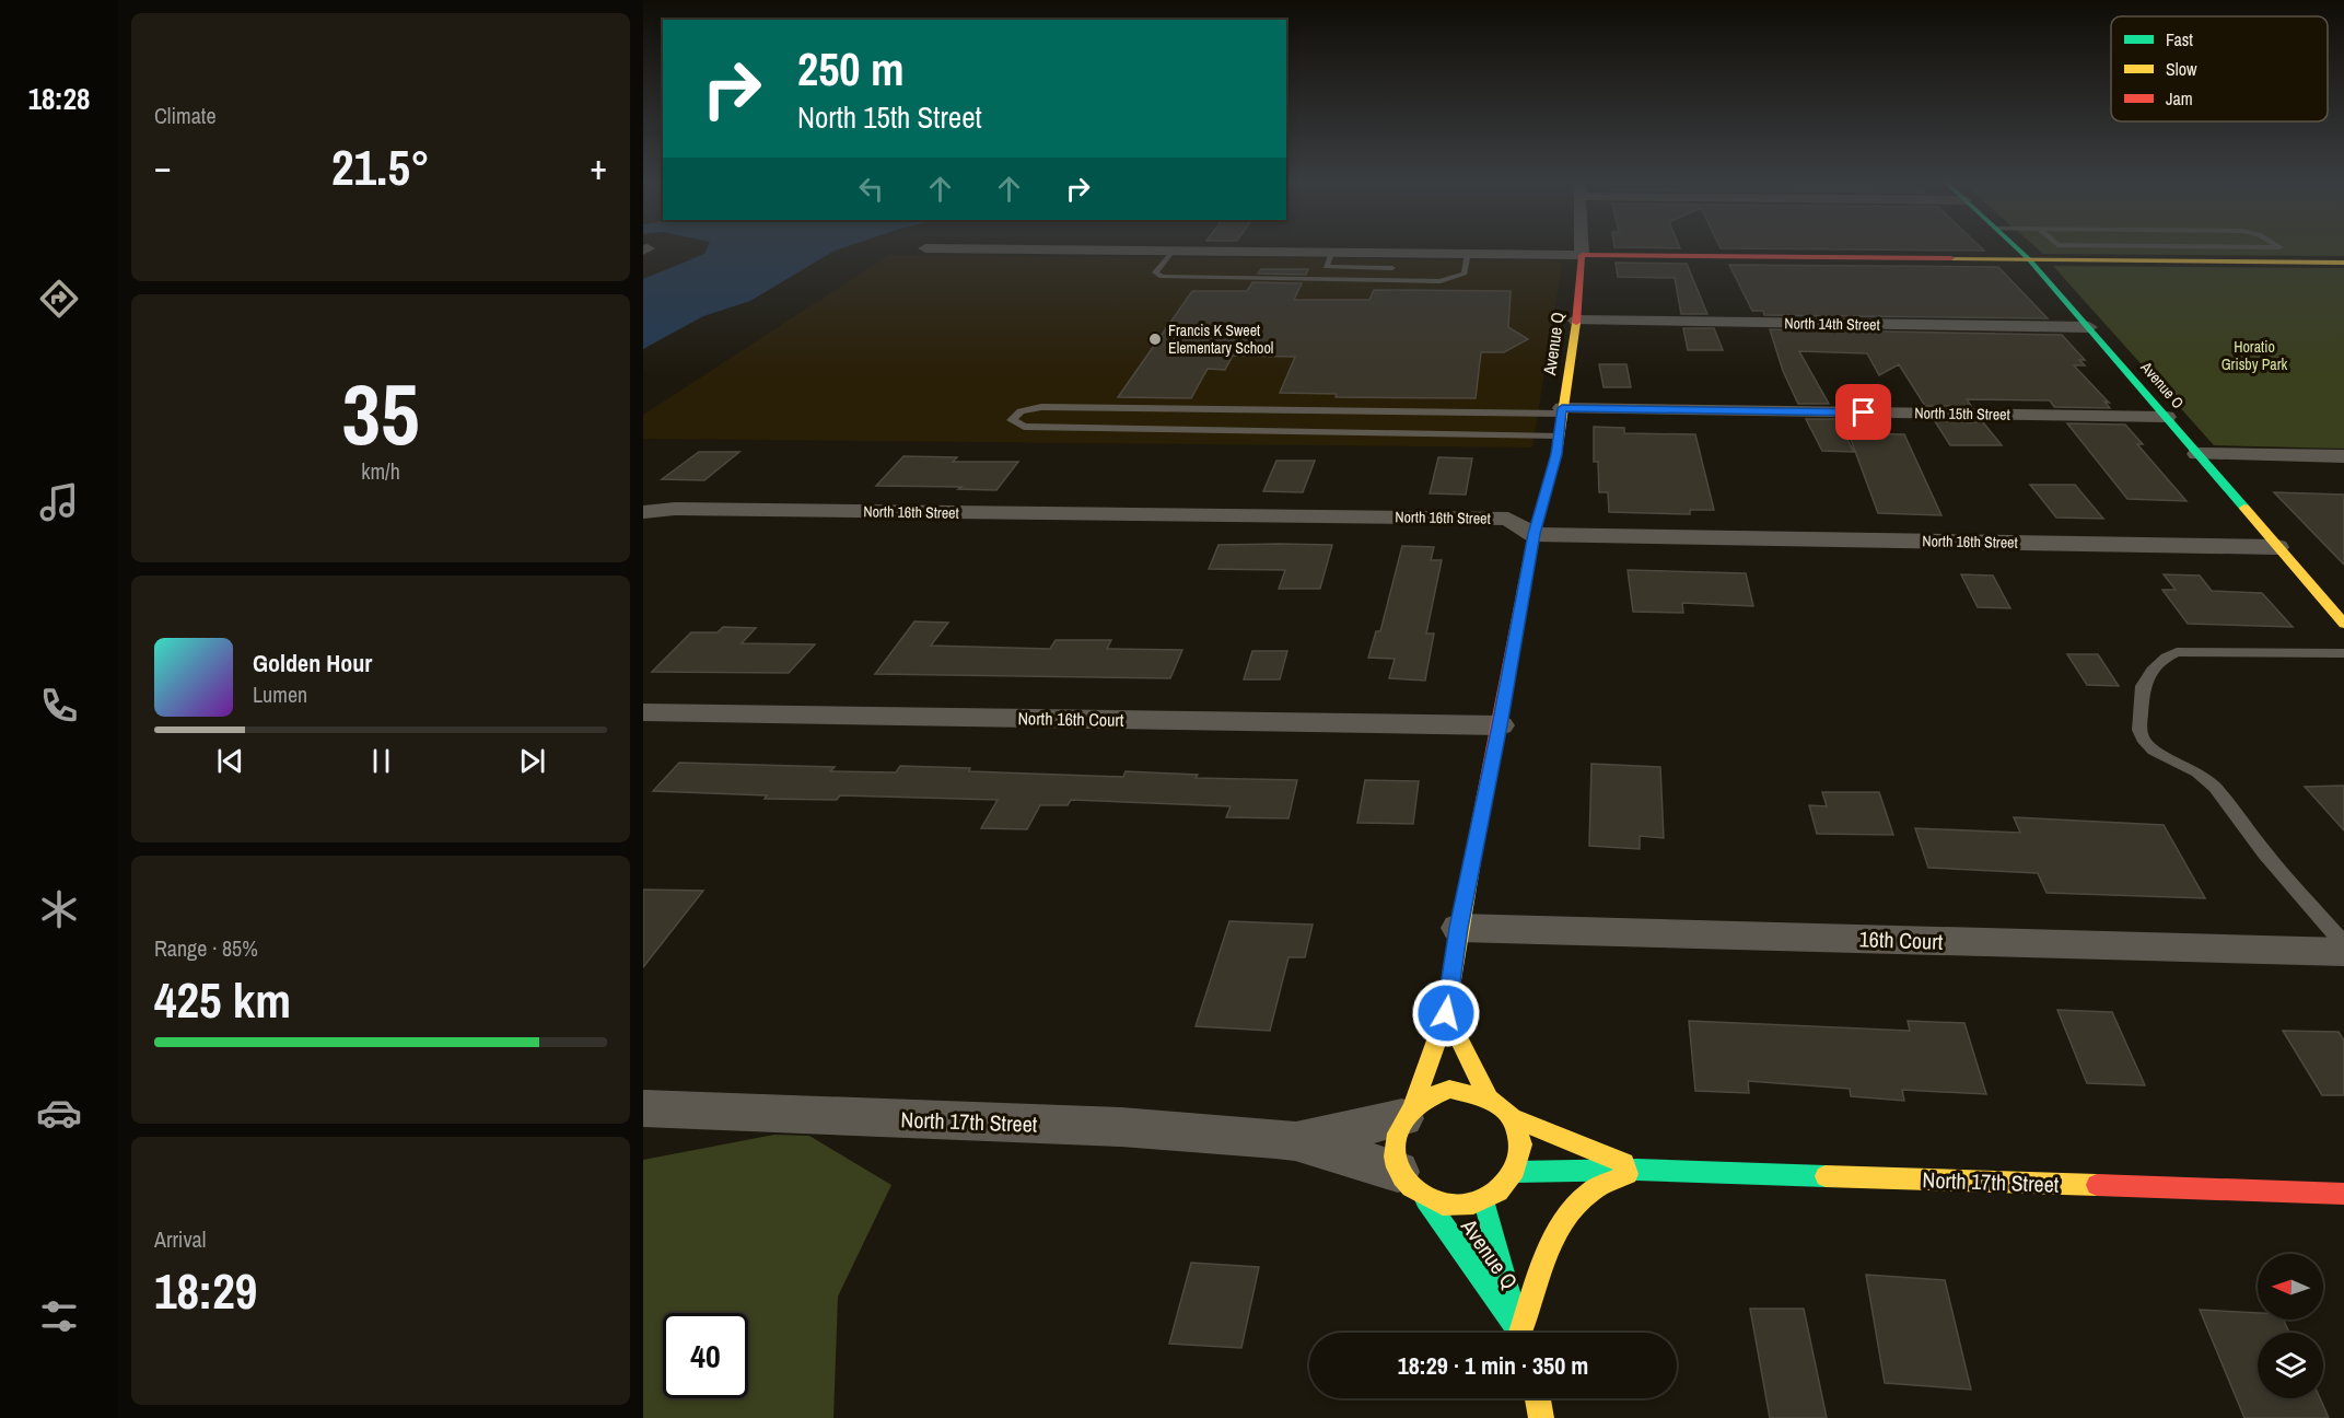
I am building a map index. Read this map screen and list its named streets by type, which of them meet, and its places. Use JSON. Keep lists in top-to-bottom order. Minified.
{"streets":{"street":["North 14th Street","Avenue Q","Avenue O","North 15th Street","North 16th Street","North 16th Court","16th Court","North 17th Street"]},"crossings":[["North 14th Street","Avenue Q"],["North 14th Street","Avenue O"],["Avenue Q","North 15th Street"],["Avenue Q","North 16th Street"],["Avenue Q","North 16th Court"],["Avenue Q","16th Court"],["Avenue Q","North 17th Street"],["Avenue O","North 15th Street"],["Avenue O","North 16th Street"]],"parks":["Horatio Grisby Park"],"places":["Francis K Sweet Elementary School"],"legend":["Fast","Slow","Jam"],"north":"left","page":{"tabs":"18:28","tile":["Climate",["35","km/h"],["Range · 85%","425 km"],["Arrival","18:29"]],"turn":["250 m","North 15th Street"],"heat":["−","21.5°","+"],"song":["Golden Hour","Lumen"],"limit":"40","trip":"18:29 · 1 min · 350 m"}}
